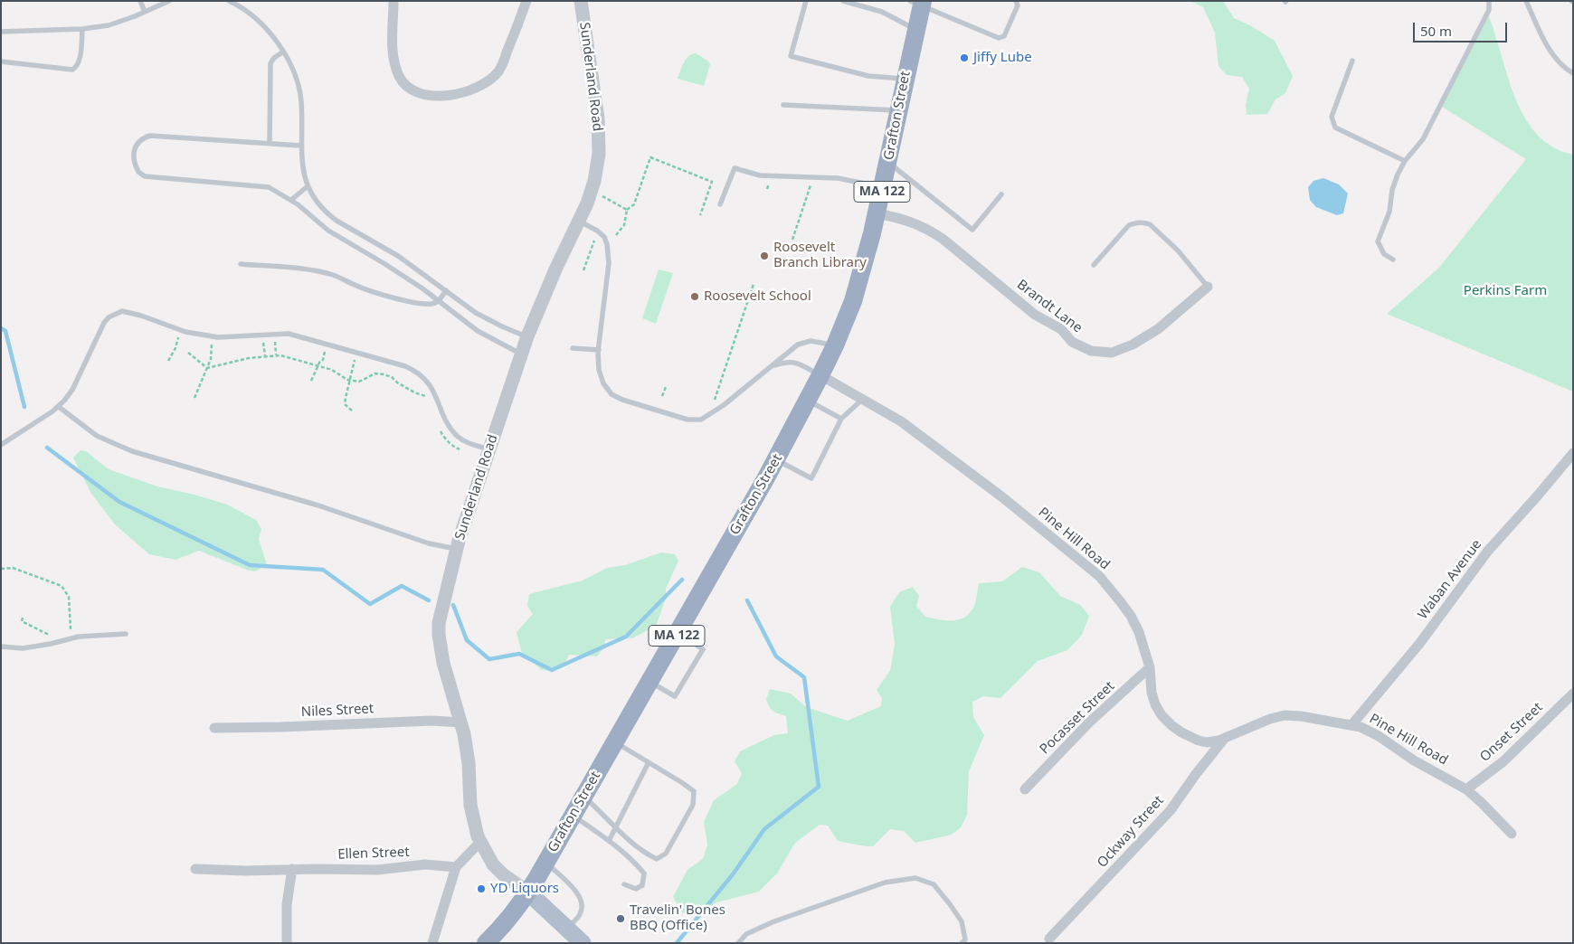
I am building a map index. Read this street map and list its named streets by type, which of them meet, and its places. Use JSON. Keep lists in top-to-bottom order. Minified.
{"streets":{"highway":["Grafton Street","MA 122"],"main road":["Sunderland Road"],"street":["Brandt Lane","Pine Hill Road","Waban Avenue","Niles Street","Pocasset Street","Onset Street","Ockway Street","Ellen Street"]},"crossings":[["Sunderland Road","Grafton Street"],["Sunderland Road","Niles Street"],["Grafton Street","Brandt Lane"],["Grafton Street","Pine Hill Road"],["Pine Hill Road","Waban Avenue"],["Pine Hill Road","Pocasset Street"],["Pine Hill Road","Onset Street"],["Pine Hill Road","Ockway Street"]],"parks":["Perkins Farm"],"places":["Jiffy Lube","Roosevelt Branch Library","Roosevelt School","YD Liquors","Travelin' Bones BBQ (Office)"],"scale_bar":"50 m"}
